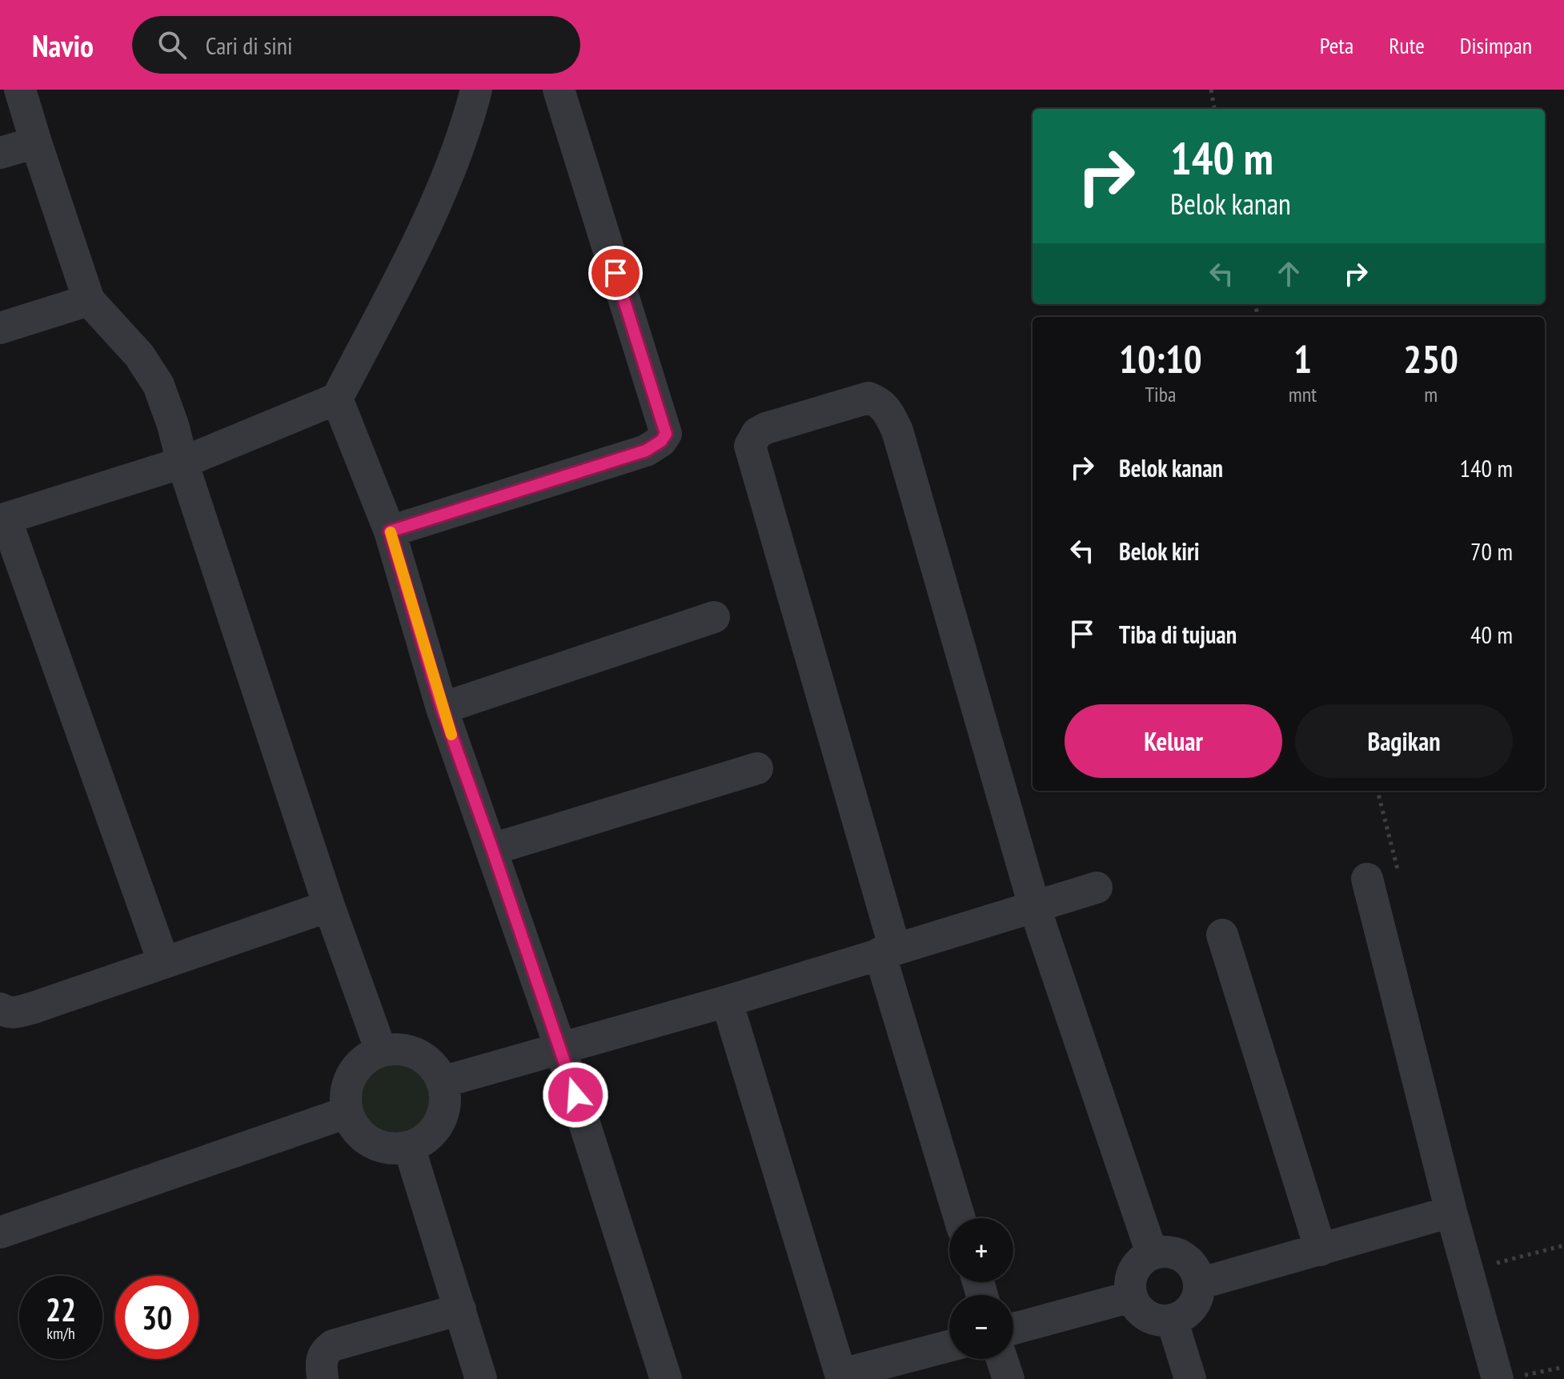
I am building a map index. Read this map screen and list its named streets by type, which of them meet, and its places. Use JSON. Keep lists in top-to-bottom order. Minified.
{"page":{"header":"Navio","search":"Cari di sini","nav":["Peta","Rute","Disimpan"],"turn":["140 m","Belok kanan"],"eta":["10:10","Tiba","1","mnt","250","m"],"list":[{"name":"Belok kanan","value":"140 m"},{"name":"Belok kiri","value":"70 m"},{"name":"Tiba di tujuan","value":"40 m"}],"buttons":["Keluar","Bagikan"],"map_buttons":["+","−"],"speed":"22 km/h","limit":"30"}}
